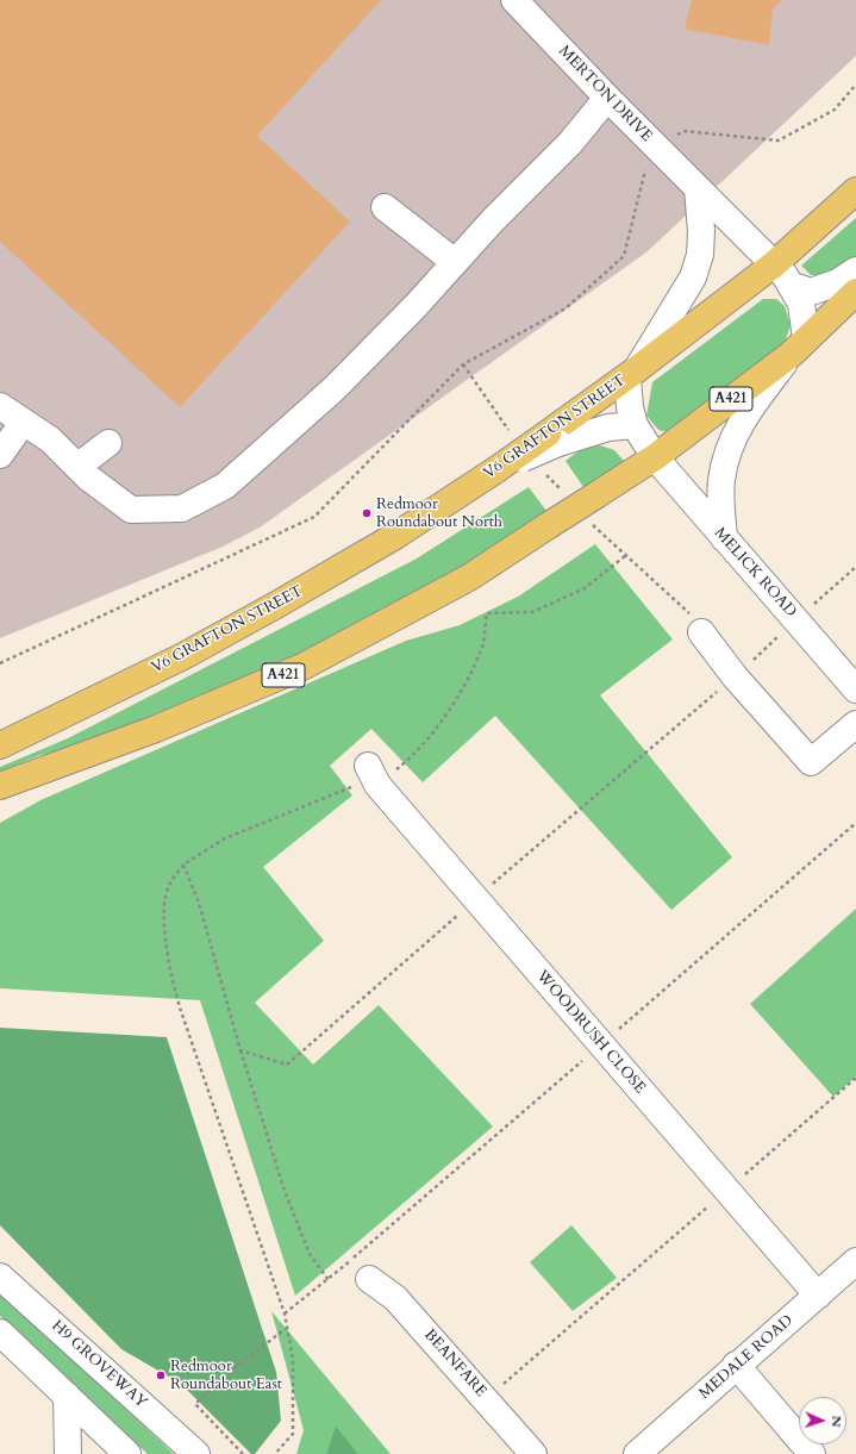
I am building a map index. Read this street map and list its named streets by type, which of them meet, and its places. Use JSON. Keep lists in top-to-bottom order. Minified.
{"streets":{"highway":["A421","V6 GRAFTON STREET"],"street":["MERTON DRIVE","MELICK ROAD","WOODRUSH CLOSE","MEDALE ROAD","BEANFARE","H9 GROVEWAY"]},"crossings":[["MERTON DRIVE","V6 GRAFTON STREET"],["A421","MELICK ROAD"],["V6 GRAFTON STREET","MELICK ROAD"],["WOODRUSH CLOSE","MEDALE ROAD"]],"places":["Redmoor Roundabout North","Redmoor Roundabout East"],"north":"right"}
